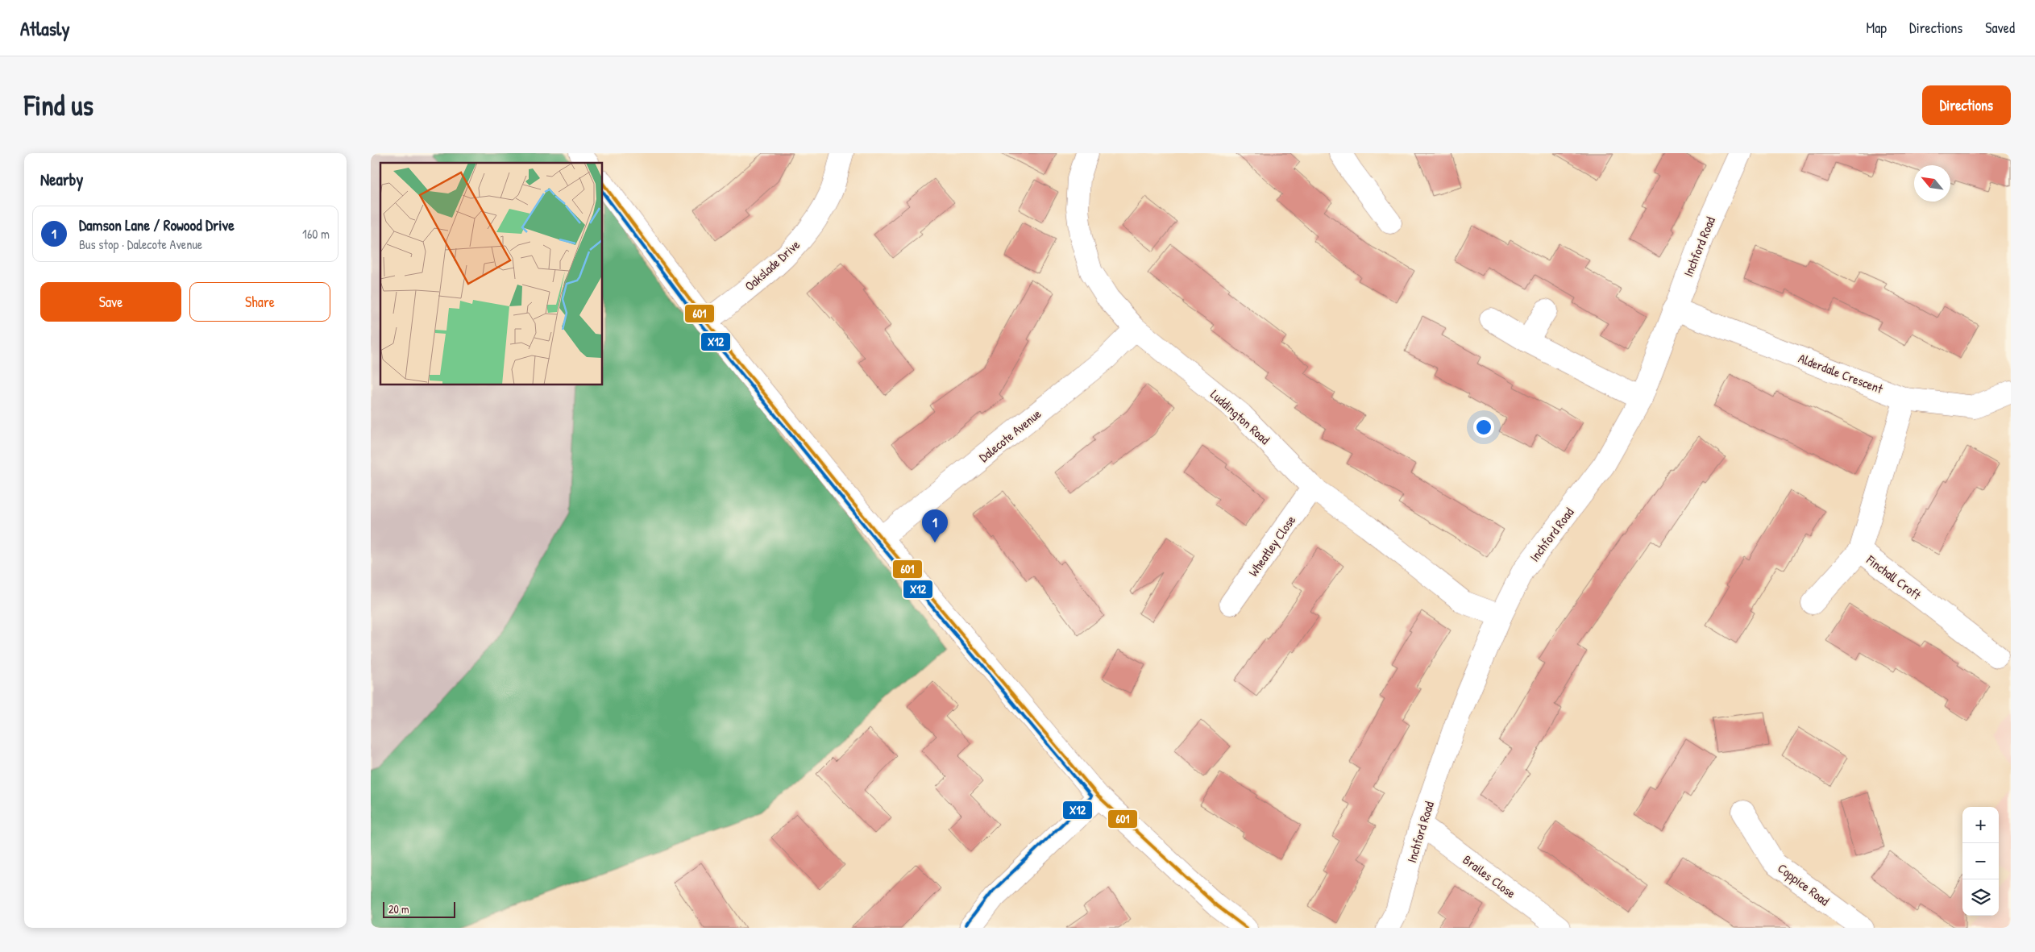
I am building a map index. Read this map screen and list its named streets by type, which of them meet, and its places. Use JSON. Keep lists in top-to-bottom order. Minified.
{"streets":{"street":["Inchford Road","Oakslade Drive","Alderdale Crescent","Luddington Road","Dalecote Avenue","Wheatley Close","Finchall Croft","Brailes Close","Coppice Road"]},"crossings":[["Inchford Road","Alderdale Crescent"],["Inchford Road","Luddington Road"],["Inchford Road","Brailes Close"],["Alderdale Crescent","Finchall Croft"],["Luddington Road","Dalecote Avenue"],["Luddington Road","Wheatley Close"]],"lines":["transit line 601","transit line X12"],"scale_bar":"20 m","north":"top left","page":{"header":"Atlasly","nav":["Map","Directions","Saved"],"buttons":["Directions",["Save","Share"]],"title":"Find us","heading":"Nearby","list":[{"mark":"1","name":"Damson Lane / Rowood Drive","note":"Bus stop · Dalecote Avenue","value":"160 m"}],"pins":"1","map_buttons":["+","−"],"scale":"20 m"}}
